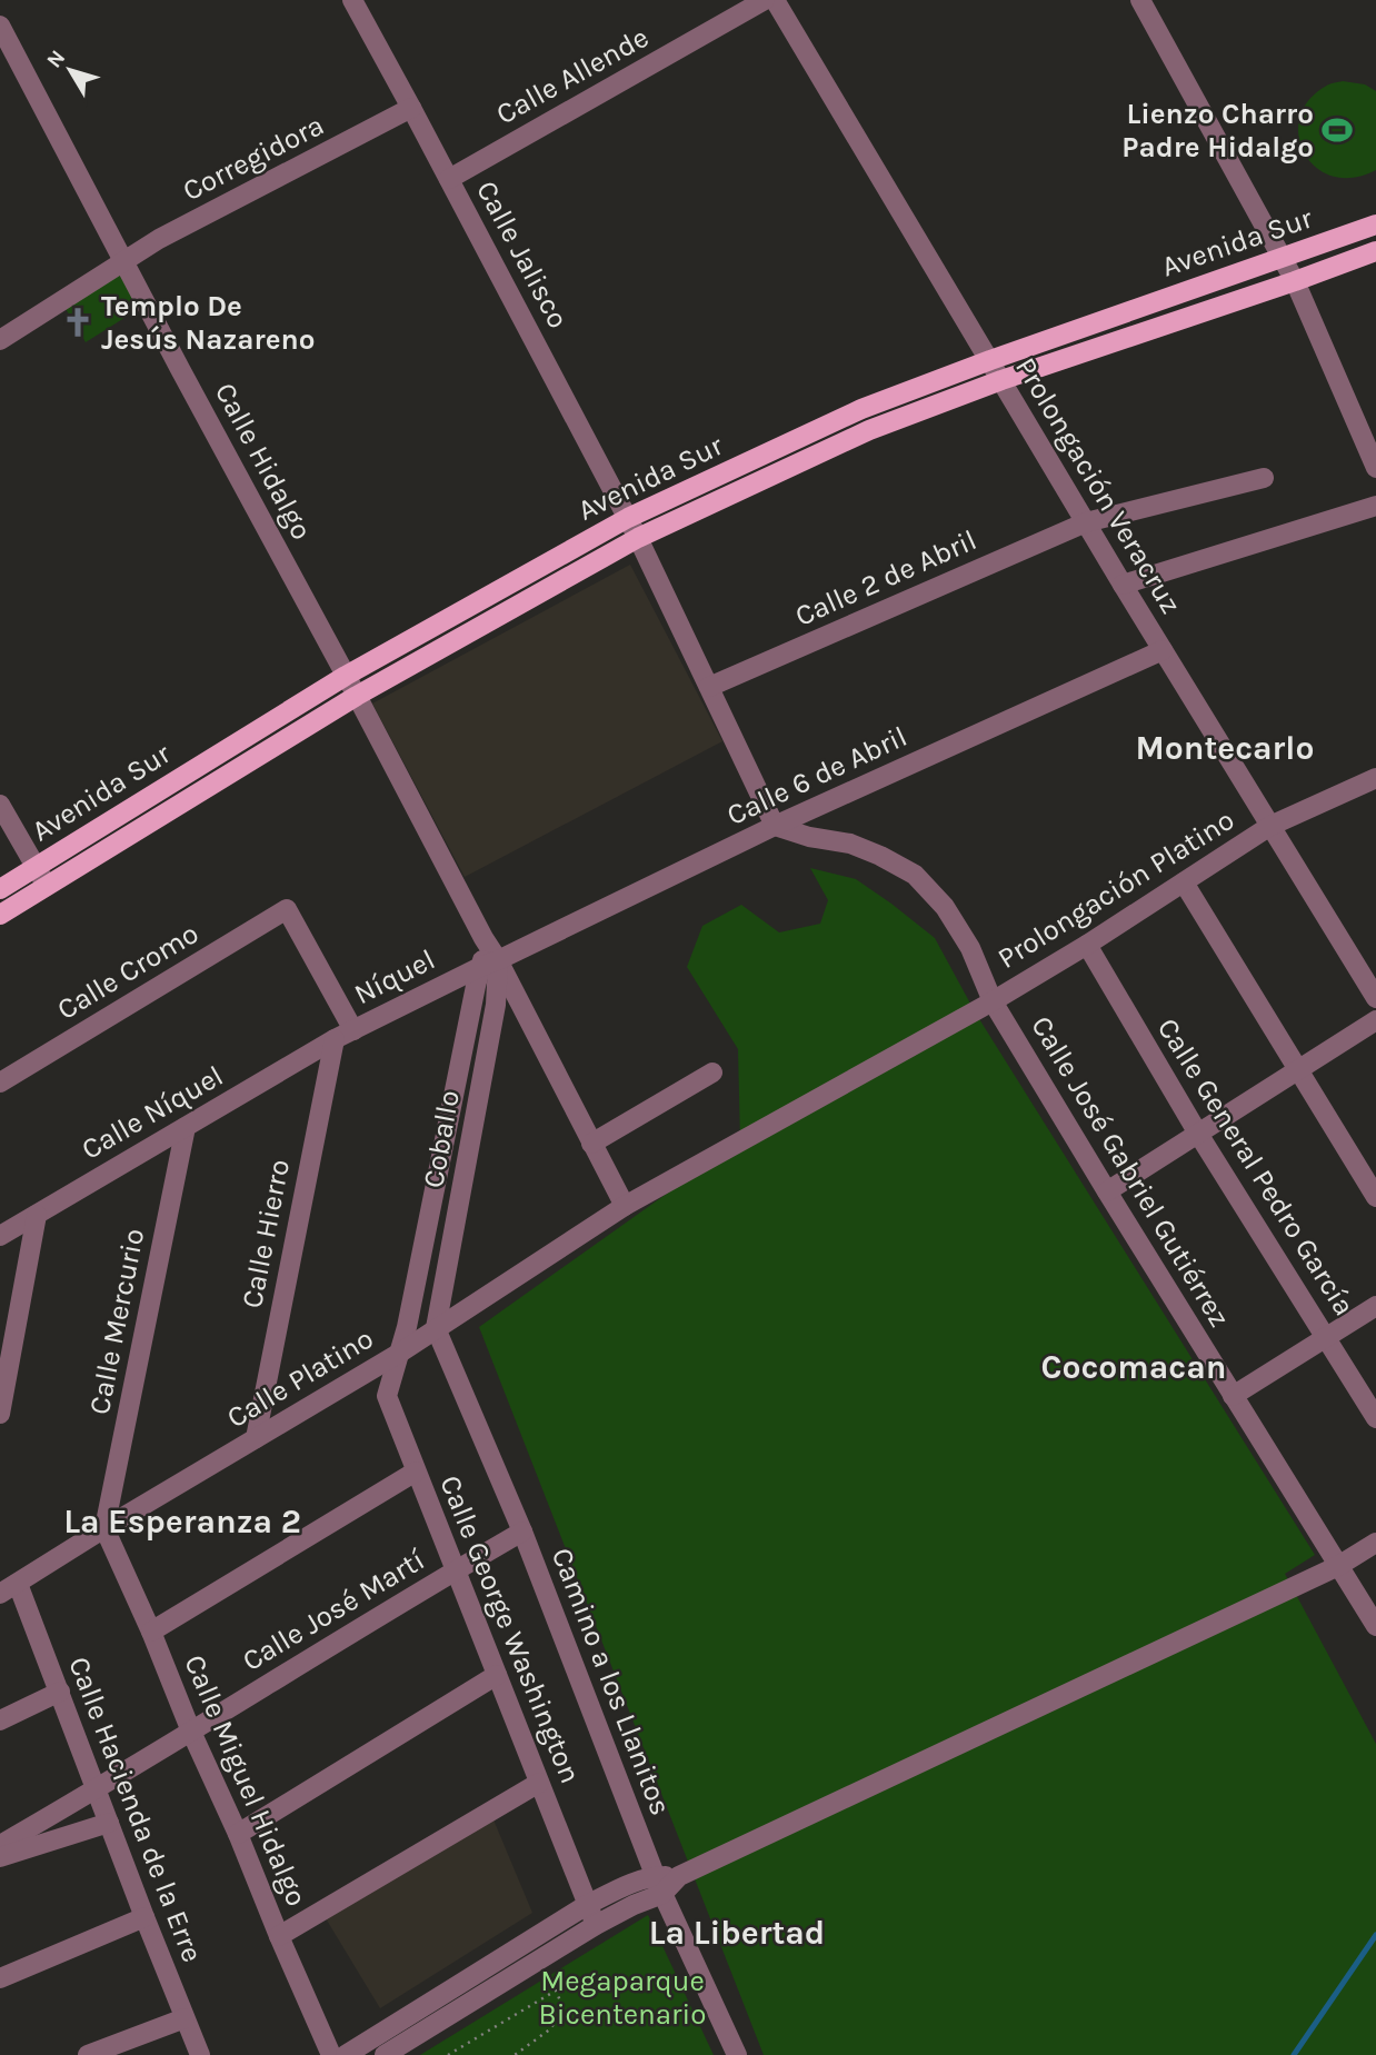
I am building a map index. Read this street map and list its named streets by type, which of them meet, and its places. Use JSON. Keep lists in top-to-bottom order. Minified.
{"streets":{"main road":["Avenida Sur"],"street":["Calle Allende","Corregidora","Calle Jalisco","Calle Hidalgo","Prolongación Veracruz","Calle 2 de Abril","Calle 6 de Abril","Prolongación Platino","Calle Cromo","Níquel","Calle Níquel","Coballo","Calle General Pedro García","Calle José Gabriel Gutiérrez","Calle Hierro","Calle Mercurio","Calle Platino","Calle José Martí","Calle George Washington","Camino a los Llanitos","Calle Miguel Hidalgo","Calle Hacienda de la Erre"]},"crossings":[["Calle Allende","Calle Jalisco"],["Corregidora","Calle Jalisco"],["Corregidora","Calle Hidalgo"],["Avenida Sur","Calle Jalisco"],["Avenida Sur","Calle Hidalgo"],["Avenida Sur","Prolongación Veracruz"],["Calle Jalisco","Calle 2 de Abril"],["Calle Jalisco","Calle 6 de Abril"],["Calle Jalisco","Calle José Gabriel Gutiérrez"],["Calle Hidalgo","Calle 6 de Abril"],["Calle Hidalgo","Prolongación Platino"],["Calle Hidalgo","Níquel"],["Calle Hidalgo","Coballo"],["Calle Hidalgo","Calle Platino"],["Prolongación Veracruz","Calle 2 de Abril"],["Prolongación Veracruz","Calle 6 de Abril"],["Prolongación Veracruz","Prolongación Platino"],["Calle 6 de Abril","Níquel"],["Calle 6 de Abril","Coballo"],["Calle 6 de Abril","Calle José Gabriel Gutiérrez"],["Prolongación Platino","Calle General Pedro García"],["Prolongación Platino","Calle José Gabriel Gutiérrez"],["Prolongación Platino","Calle Platino"],["Calle Cromo","Níquel"],["Níquel","Calle Níquel"],["Níquel","Coballo"],["Níquel","Calle Hierro"],["Calle Níquel","Calle Hierro"],["Calle Níquel","Calle Mercurio"],["Coballo","Calle Platino"],["Coballo","Calle George Washington"],["Coballo","Camino a los Llanitos"],["Calle Hierro","Calle Platino"],["Calle Mercurio","Calle Platino"],["Calle Mercurio","Calle Miguel Hidalgo"],["Calle Platino","Calle George Washington"],["Calle Platino","Camino a los Llanitos"],["Calle Platino","Calle Miguel Hidalgo"],["Calle Platino","Calle Hacienda de la Erre"],["Calle José Martí","Calle George Washington"],["Calle José Martí","Camino a los Llanitos"],["Calle José Martí","Calle Miguel Hidalgo"],["Calle José Martí","Calle Hacienda de la Erre"]],"districts":["Montecarlo","Cocomacan","La Esperanza 2","La Libertad"],"parks":["Megaparque Bicentenario"],"places":{"sports":["Lienzo Charro Padre Hidalgo"],"church":["Templo De Jesús Nazareno"]},"north":"top left"}
